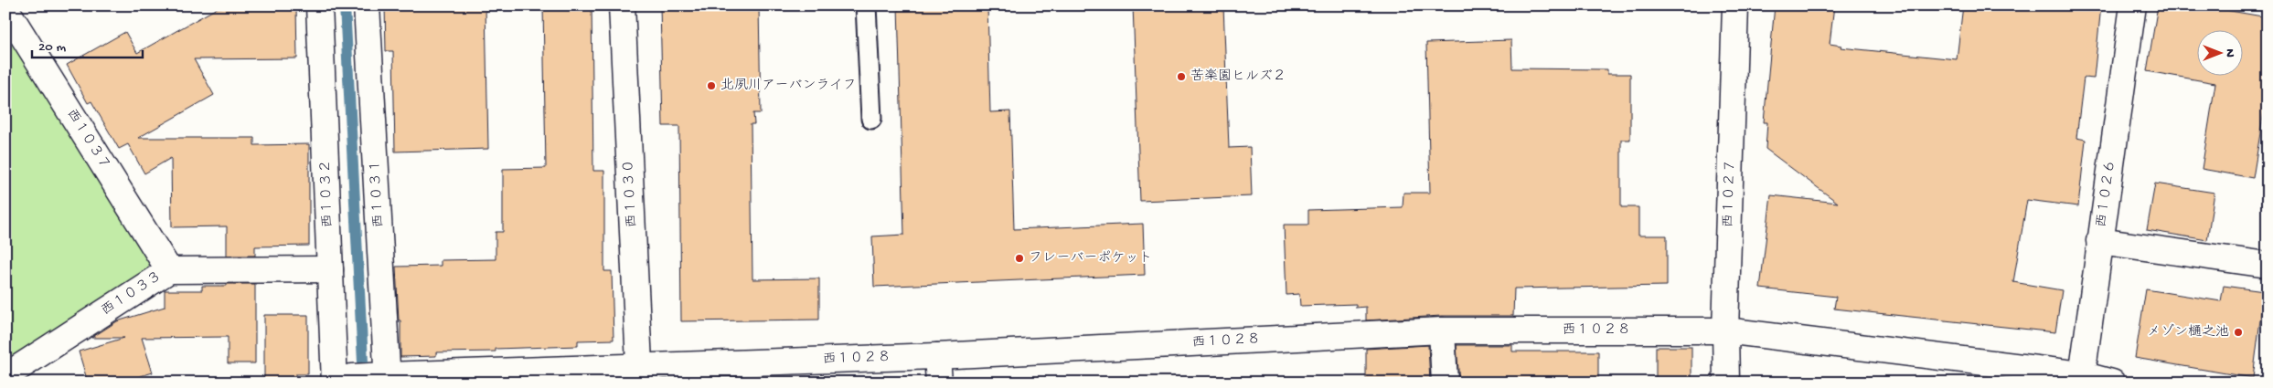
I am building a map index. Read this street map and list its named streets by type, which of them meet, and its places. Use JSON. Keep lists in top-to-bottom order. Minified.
{"streets":{"street":["西１０３７","西１０３２","西１０３１","西１０３０","西１０２７","西１０２６","西１０３３","西１０２８"]},"crossings":[["西１０３７","西１０３３"],["西１０３２","西１０３３"],["西１０３２","西１０２８"],["西１０３１","西１０２８"],["西１０３０","西１０２８"],["西１０２７","西１０２８"],["西１０２６","西１０２８"]],"places":["苦楽園ヒルズ２","北夙川アーバンライフ","フレーバーポケット","メゾン樋之池"],"scale_bar":"20 m","north":"right"}
